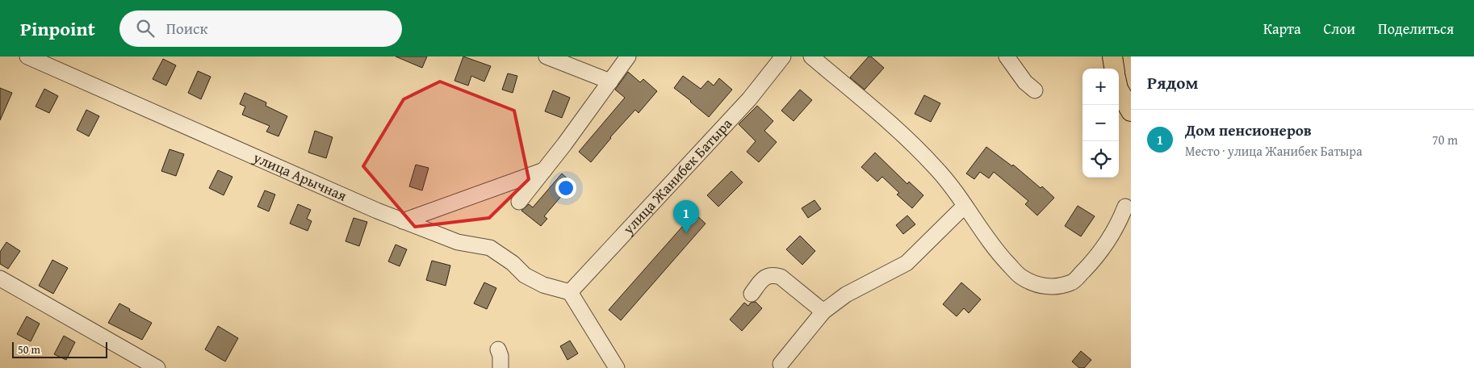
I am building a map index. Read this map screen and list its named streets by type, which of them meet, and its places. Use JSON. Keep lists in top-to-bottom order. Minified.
{"streets":{"street":["улица Жанибек Батыра","улица Арычная"]},"crossings":[["улица Жанибек Батыра","улица Арычная"]],"scale_bar":"50 m","page":{"header":"Pinpoint","search":"Поиск","nav":["Карта","Слои","Поделиться"],"heading":"Рядом","map_buttons":["+","−"],"list":[{"mark":"1","name":"Дом пенсионеров","note":"Место · улица Жанибек Батыра","value":"70 m"}],"pins":"1","scale":"50 m"}}
